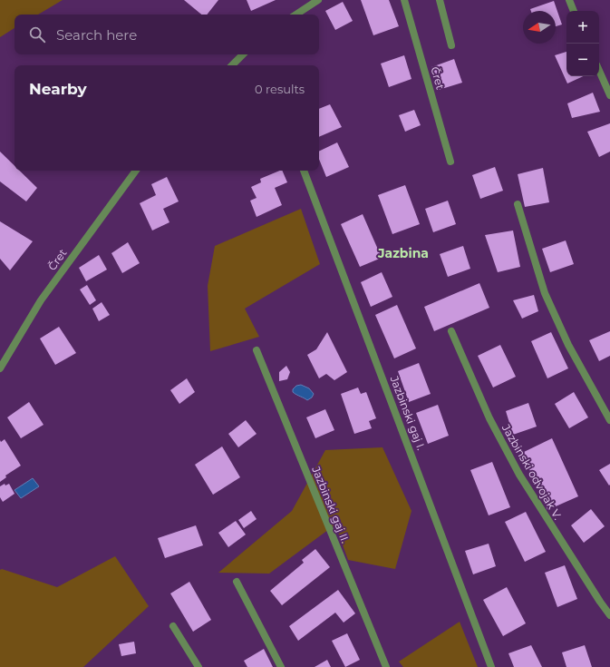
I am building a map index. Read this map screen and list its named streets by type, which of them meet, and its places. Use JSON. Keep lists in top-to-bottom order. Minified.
{"streets":{"street":["Čret","Jazbinski gaj I.","Jazbinski odvojak V.","Jazbinski gaj II."]},"districts":["Jazbina"],"north":"left","page":{"map_buttons":["+","−"],"search":"Search here","heading":["Nearby","0 results"]}}
